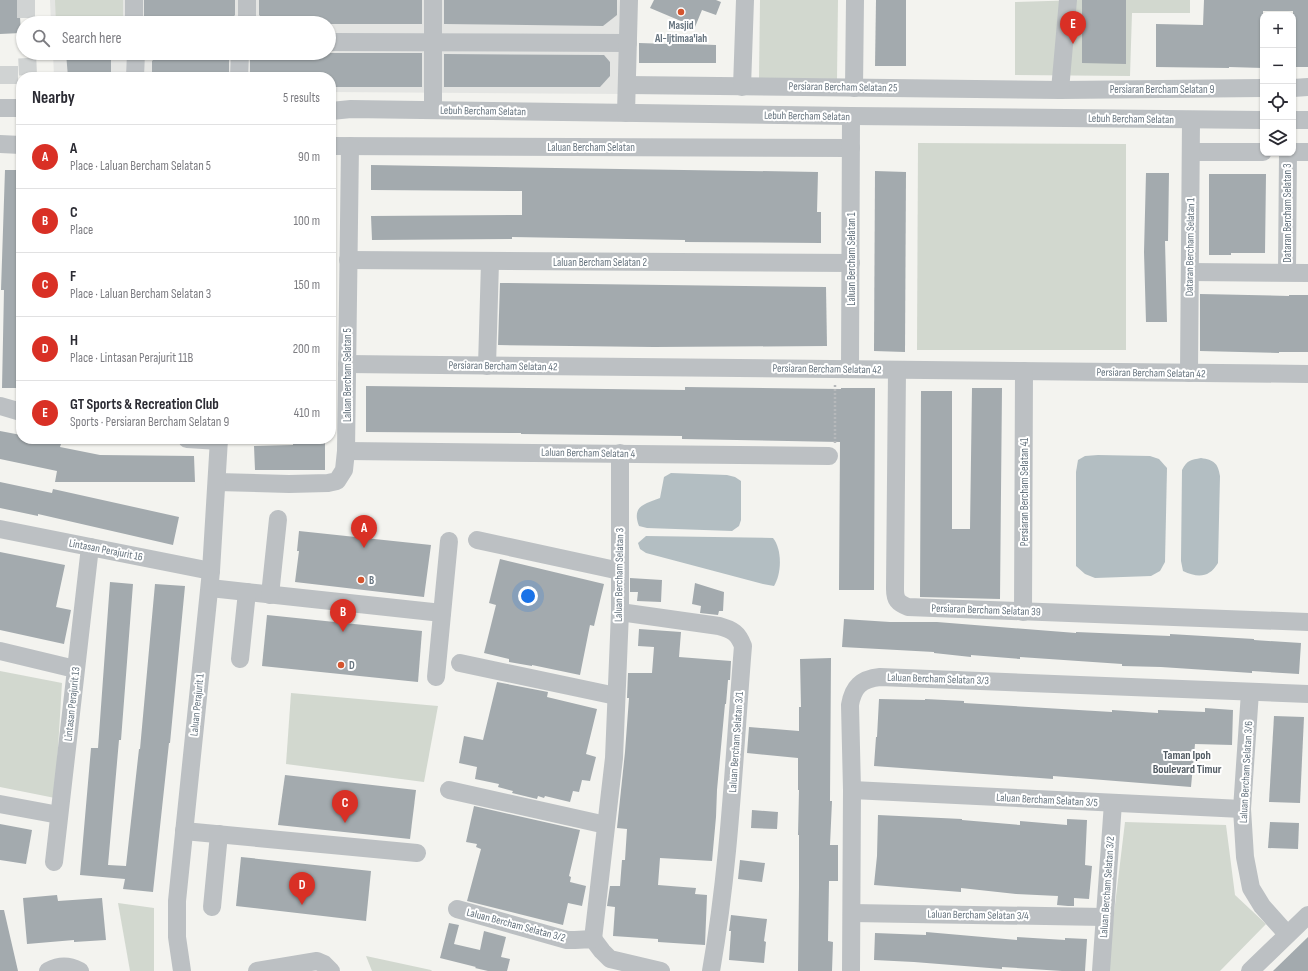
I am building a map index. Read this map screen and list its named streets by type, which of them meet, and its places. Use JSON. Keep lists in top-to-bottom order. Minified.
{"streets":{"street":["Persiaran Bercham Selatan 25","Persiaran Bercham Selatan 9","Lebuh Bercham Selatan","Laluan Bercham Selatan","Dataran Bercham Selatan 3","Dataran Bercham Selatan 1","Laluan Bercham Selatan 1","Laluan Bercham Selatan 2","Persiaran Bercham Selatan 42","Laluan Bercham Selatan 5","Laluan Bercham Selatan 4","Persiaran Bercham Selatan 41","Lintasan Perajurit 16","Laluan Bercham Selatan 3","Persiaran Bercham Selatan 39","Laluan Bercham Selatan 3/3","Lintasan Perajurit 13","Laluan Perajurit 1","Laluan Bercham Selatan 3/1","Laluan Bercham Selatan 3/6","Laluan Bercham Selatan 3/5","Laluan Bercham Selatan 3/2","Laluan Bercham Selatan 3/4"]},"crossings":[["Persiaran Bercham Selatan 25","Persiaran Bercham Selatan 9"],["Lebuh Bercham Selatan","Dataran Bercham Selatan 1"],["Lebuh Bercham Selatan","Laluan Bercham Selatan 1"],["Laluan Bercham Selatan","Laluan Bercham Selatan 1"],["Laluan Bercham Selatan","Laluan Bercham Selatan 5"],["Dataran Bercham Selatan 1","Persiaran Bercham Selatan 42"],["Laluan Bercham Selatan 1","Laluan Bercham Selatan 2"],["Laluan Bercham Selatan 1","Persiaran Bercham Selatan 42"],["Laluan Bercham Selatan 2","Laluan Bercham Selatan 5"],["Persiaran Bercham Selatan 42","Laluan Bercham Selatan 5"],["Persiaran Bercham Selatan 42","Persiaran Bercham Selatan 41"],["Persiaran Bercham Selatan 42","Persiaran Bercham Selatan 39"],["Laluan Bercham Selatan 5","Laluan Bercham Selatan 4"],["Laluan Bercham Selatan 5","Laluan Perajurit 1"],["Laluan Bercham Selatan 4","Laluan Bercham Selatan 3"],["Persiaran Bercham Selatan 41","Persiaran Bercham Selatan 39"],["Lintasan Perajurit 16","Lintasan Perajurit 13"],["Lintasan Perajurit 16","Laluan Perajurit 1"],["Laluan Bercham Selatan 3","Laluan Bercham Selatan 3/1"],["Laluan Bercham Selatan 3","Laluan Bercham Selatan 3/2"],["Laluan Bercham Selatan 3/3","Laluan Bercham Selatan 3/6"],["Laluan Bercham Selatan 3/3","Laluan Bercham Selatan 3/5"],["Laluan Bercham Selatan 3/3","Laluan Bercham Selatan 3/4"],["Laluan Bercham Selatan 3/6","Laluan Bercham Selatan 3/5"],["Laluan Bercham Selatan 3/5","Laluan Bercham Selatan 3/2"],["Laluan Bercham Selatan 3/2","Laluan Bercham Selatan 3/4"]],"districts":["Taman Ipoh Boulevard Timur"],"places":["Masjid Al-Ijtimaa'iah","B","D"],"page":{"pins":["E","A","B","C","D"],"map_buttons":["+","−"],"search":"Search here","heading":["Nearby","5 results"],"list":[{"mark":"A","name":"A","note":"Place · Laluan Bercham Selatan 5","value":"90 m"},{"mark":"B","name":"C","note":"Place","value":"100 m"},{"mark":"C","name":"F","note":"Place · Laluan Bercham Selatan 3","value":"150 m"},{"mark":"D","name":"H","note":"Place · Lintasan Perajurit 11B","value":"200 m"},{"mark":"E","name":"GT Sports & Recreation Club","note":"Sports · Persiaran Bercham Selatan 9","value":"410 m"}]}}
